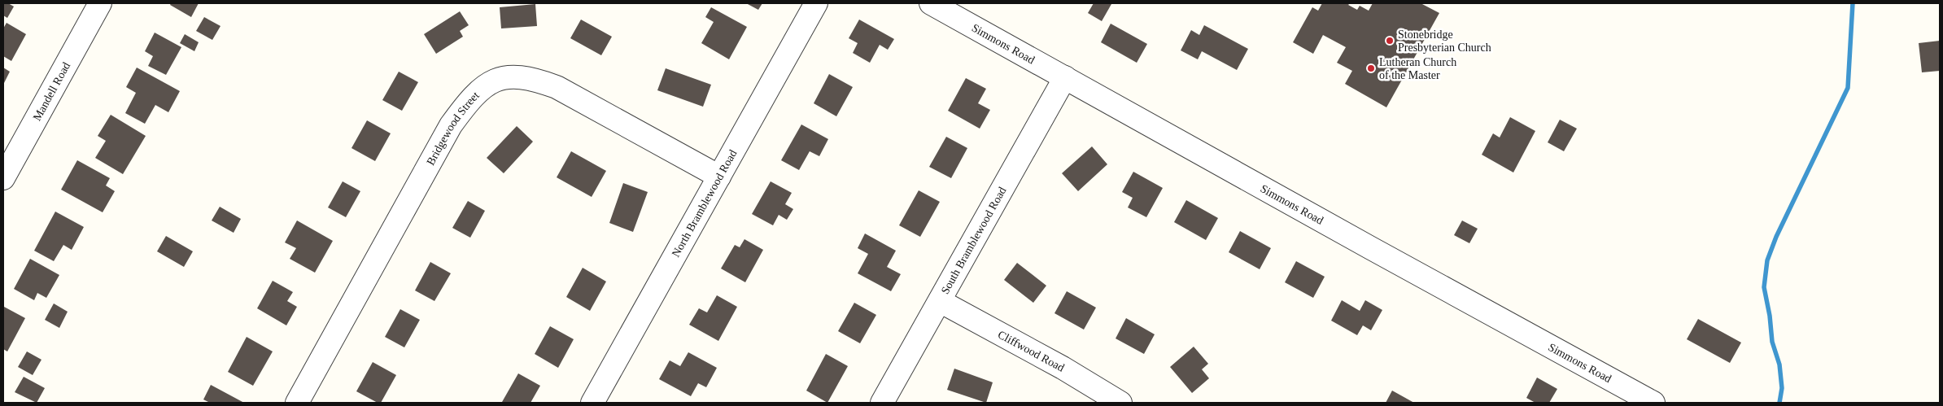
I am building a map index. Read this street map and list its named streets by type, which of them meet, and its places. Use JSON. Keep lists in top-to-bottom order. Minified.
{"streets":{"street":["Simmons Road","Mandell Road","Bridgewood Street","North Bramblewood Road","South Bramblewood Road","Cliffwood Road"]},"crossings":[["Simmons Road","South Bramblewood Road"],["Bridgewood Street","North Bramblewood Road"],["South Bramblewood Road","Cliffwood Road"]],"places":["Stonebridge Presbyterian Church","Lutheran Church of the Master"]}
